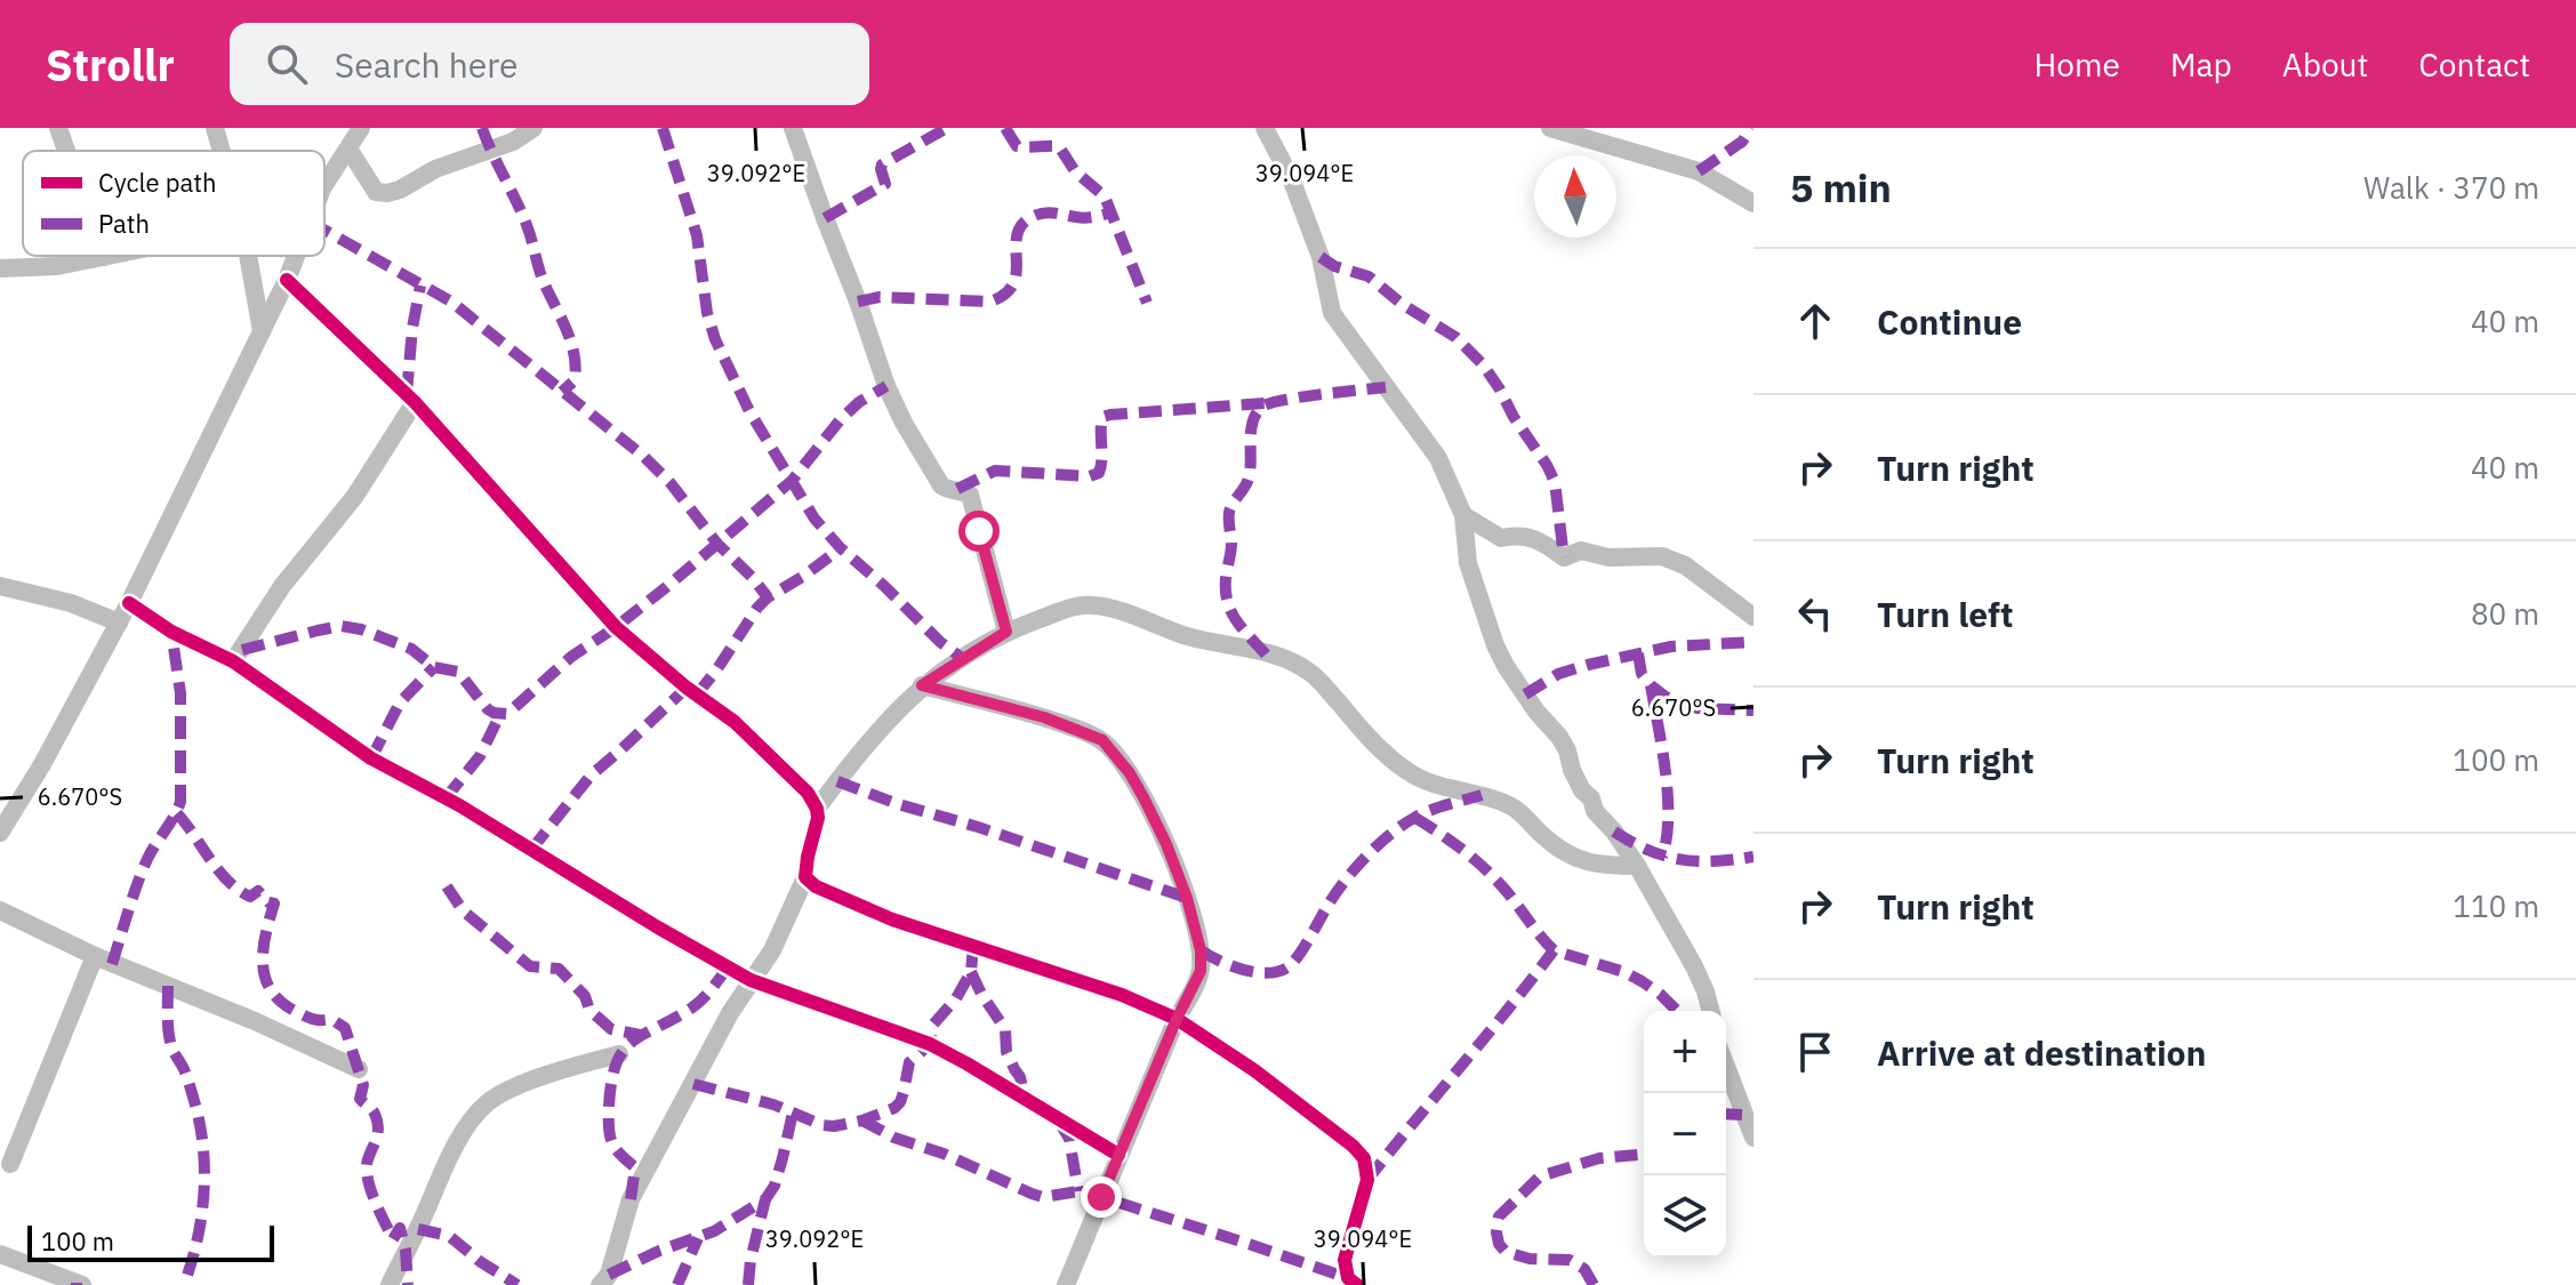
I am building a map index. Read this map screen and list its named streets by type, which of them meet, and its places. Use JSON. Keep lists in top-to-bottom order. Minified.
{"legend":["Cycle path","Path"],"scale_bar":"100 m","north":"top","page":{"header":"Strollr","search":"Search here","nav":["Home","Map","About","Contact"],"heading":["5 min","Walk · 370 m"],"list":[["Continue","40 m"],["Turn right","40 m"],["Turn left","80 m"],["Turn right","100 m"],["Turn right","110 m"],"Arrive at destination"],"map_buttons":["+","−"],"scale":"100 m"},"coordinates":["39.092°E","39.094°E","6.670°S"]}
